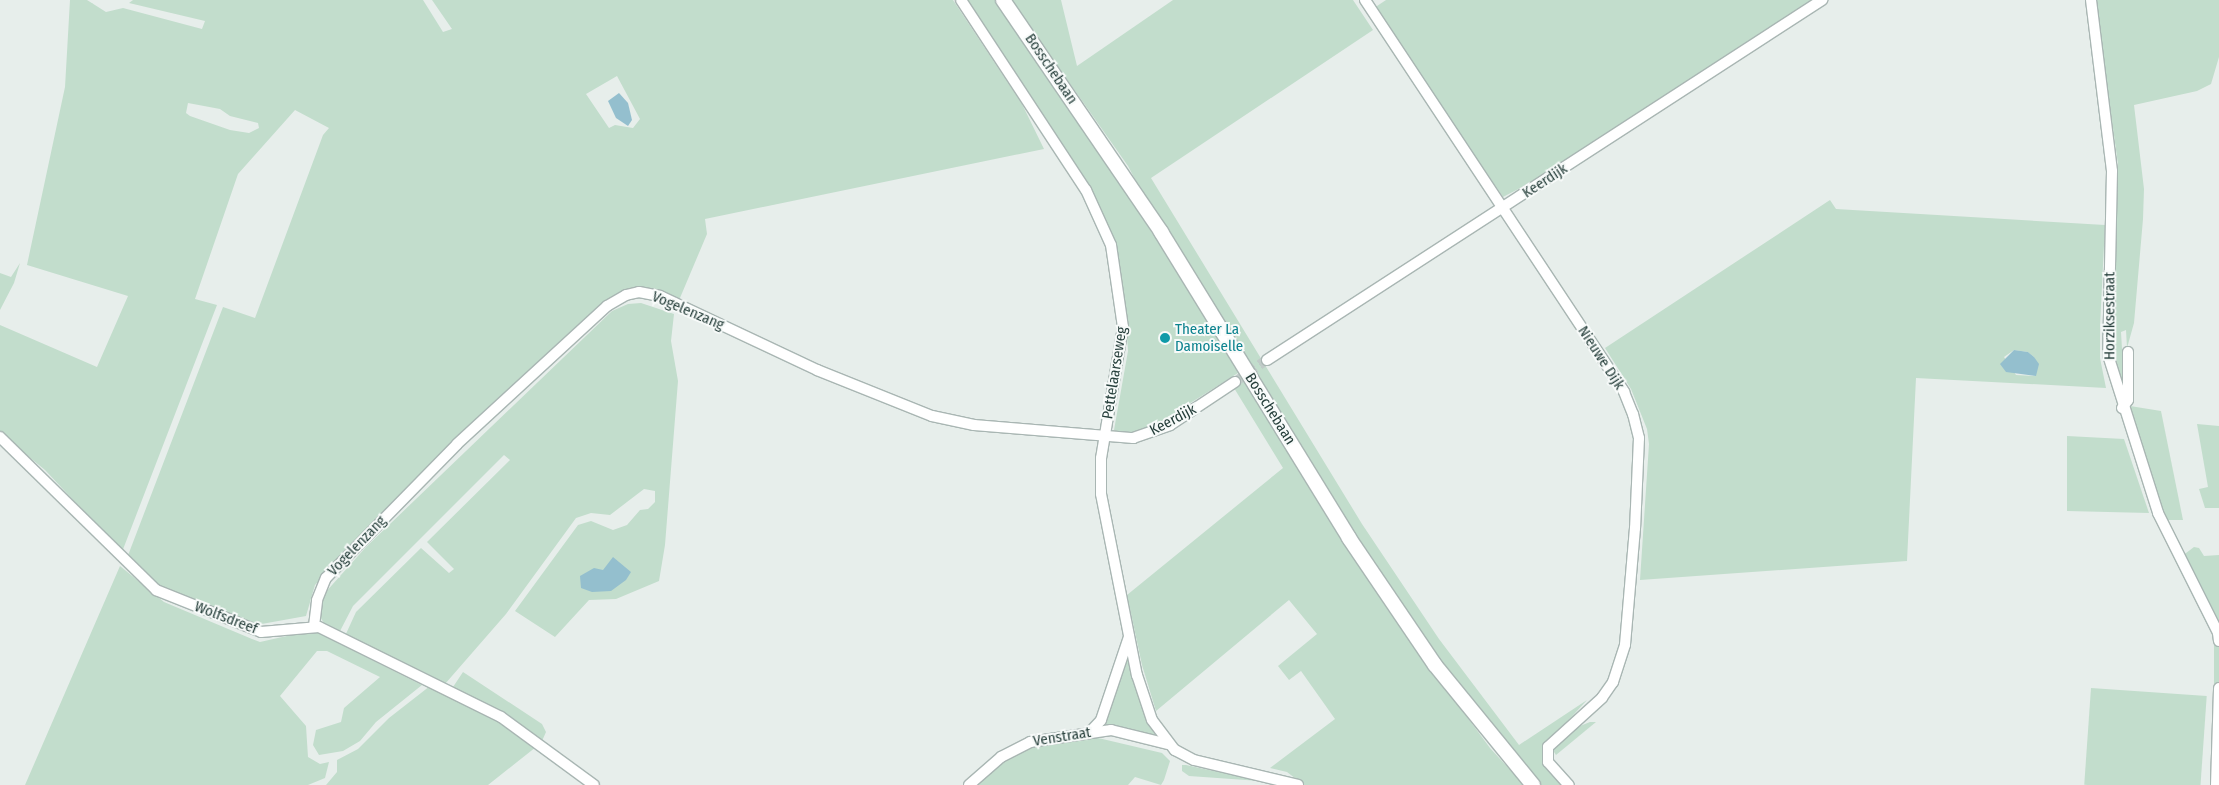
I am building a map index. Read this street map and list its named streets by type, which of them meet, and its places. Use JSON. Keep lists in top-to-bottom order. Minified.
{"streets":{"main road":["Bosschebaan"],"street":["Keerdijk","Vogelenzang","Horziksestraat","Nieuwe Dijk","Pettelaarseweg","Wolfsdreef","Venstraat"]},"crossings":[["Keerdijk","Vogelenzang"],["Keerdijk","Nieuwe Dijk"],["Keerdijk","Pettelaarseweg"],["Vogelenzang","Pettelaarseweg"],["Vogelenzang","Wolfsdreef"],["Pettelaarseweg","Venstraat"]],"places":["Theater La Damoiselle"]}
